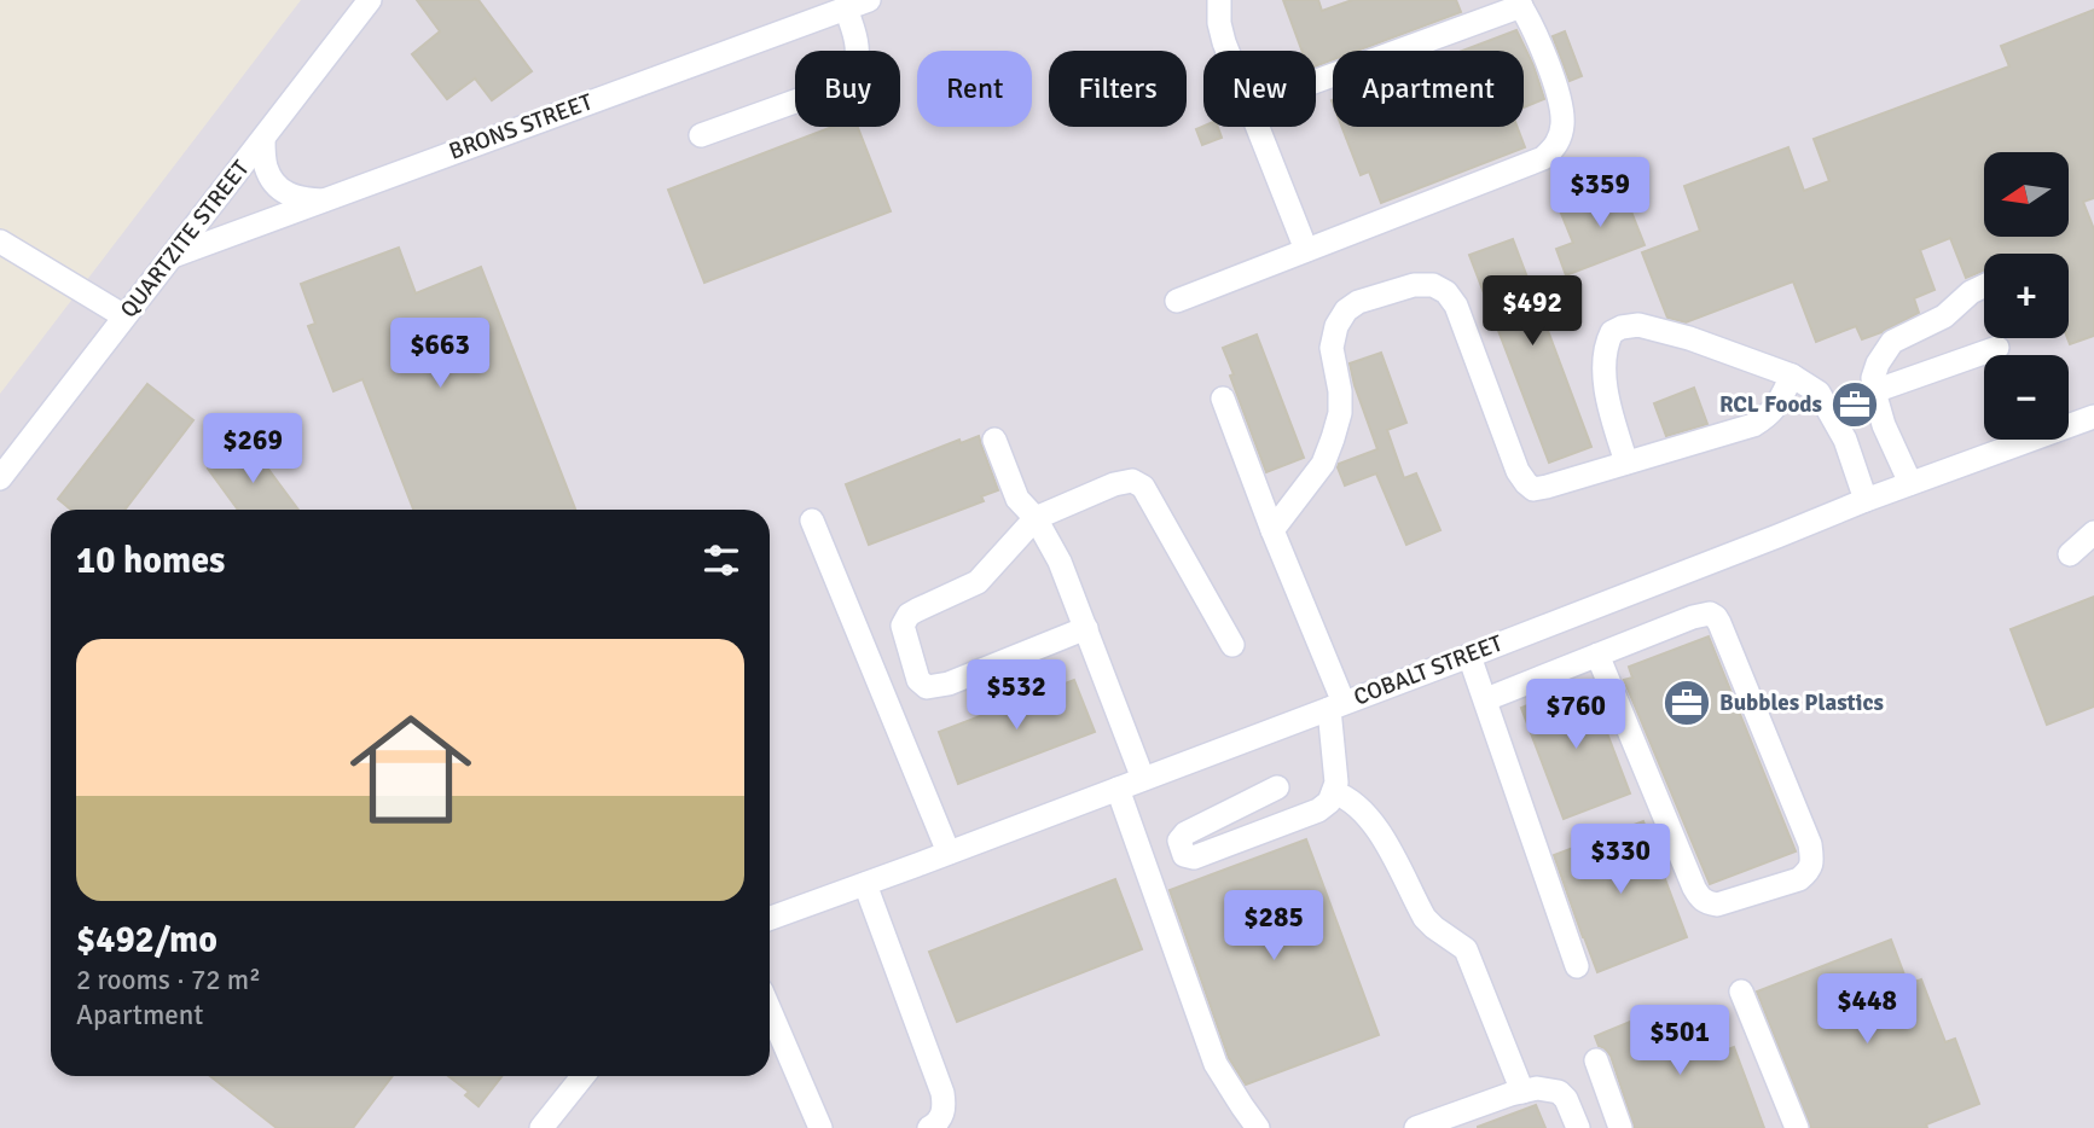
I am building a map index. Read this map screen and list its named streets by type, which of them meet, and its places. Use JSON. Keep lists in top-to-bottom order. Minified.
{"streets":{"street":["BRONS STREET","QUARTZITE STREET","COBALT STREET"]},"crossings":[["BRONS STREET","QUARTZITE STREET"]],"places":{"office":["RCL Foods","Bubbles Plastics"]},"north":"left","page":{"chip":["Buy","Rent","Filters","New","Apartment"],"map_buttons":["+","−"],"price":["$359","$492","$663","$269","$532","$760","$330","$285","$448","$501"],"heading":"10 homes","list":[{"name":"$492/mo","note":"2 rooms · 72 m² · Apartment"}]}}
